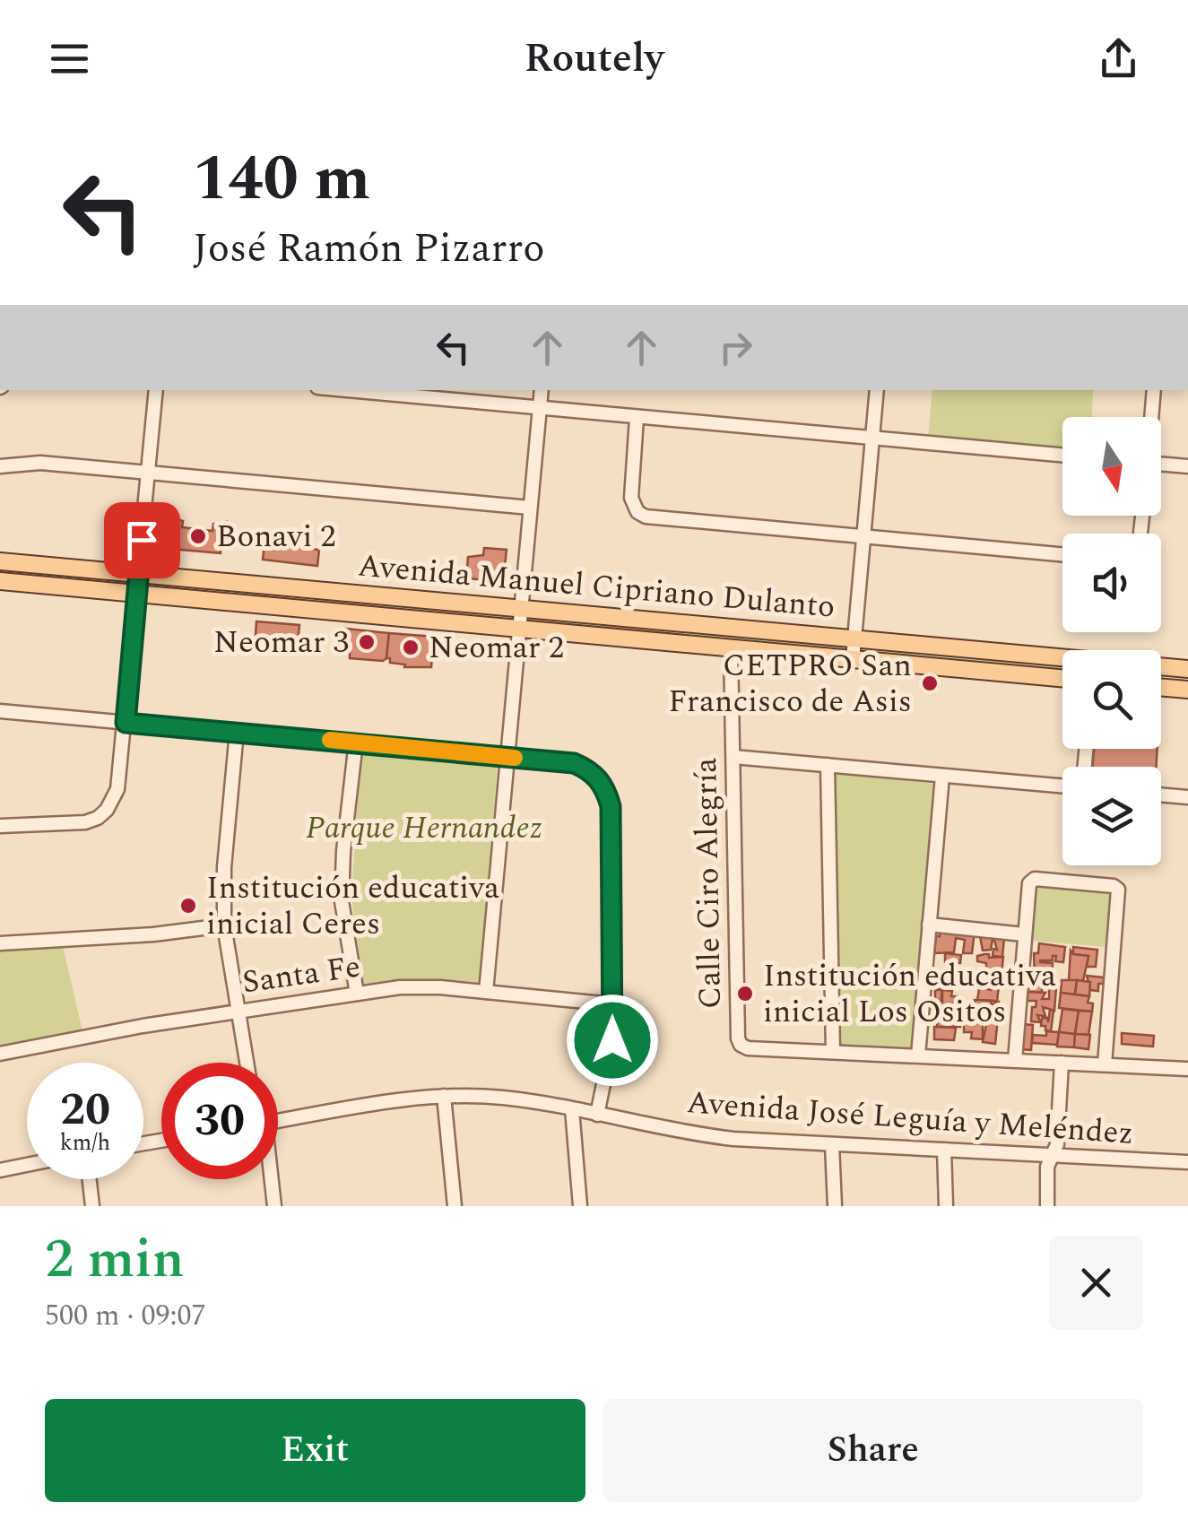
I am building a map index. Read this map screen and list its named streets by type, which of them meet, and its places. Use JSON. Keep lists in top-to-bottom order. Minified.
{"streets":{"main road":["Avenida Manuel Cipriano Dulanto"],"street":["Calle Ciro Alegría","Santa Fe","Avenida José Leguía y Meléndez"]},"crossings":[["Avenida Manuel Cipriano Dulanto","Calle Ciro Alegría"]],"parks":["Parque Hernandez"],"places":["Bonavi 2","Neomar 3","Neomar 2","CETPRO San Francisco de Asis","Institución educativa inicial Ceres","Institución educativa inicial Los Ositos"],"north":"bottom","page":{"header":"Routely","turn":["140 m","José Ramón Pizarro"],"speed":"20 km/h","limit":"30","heading":["2 min","500 m · 09:07"],"buttons":["Exit","Share"]}}
